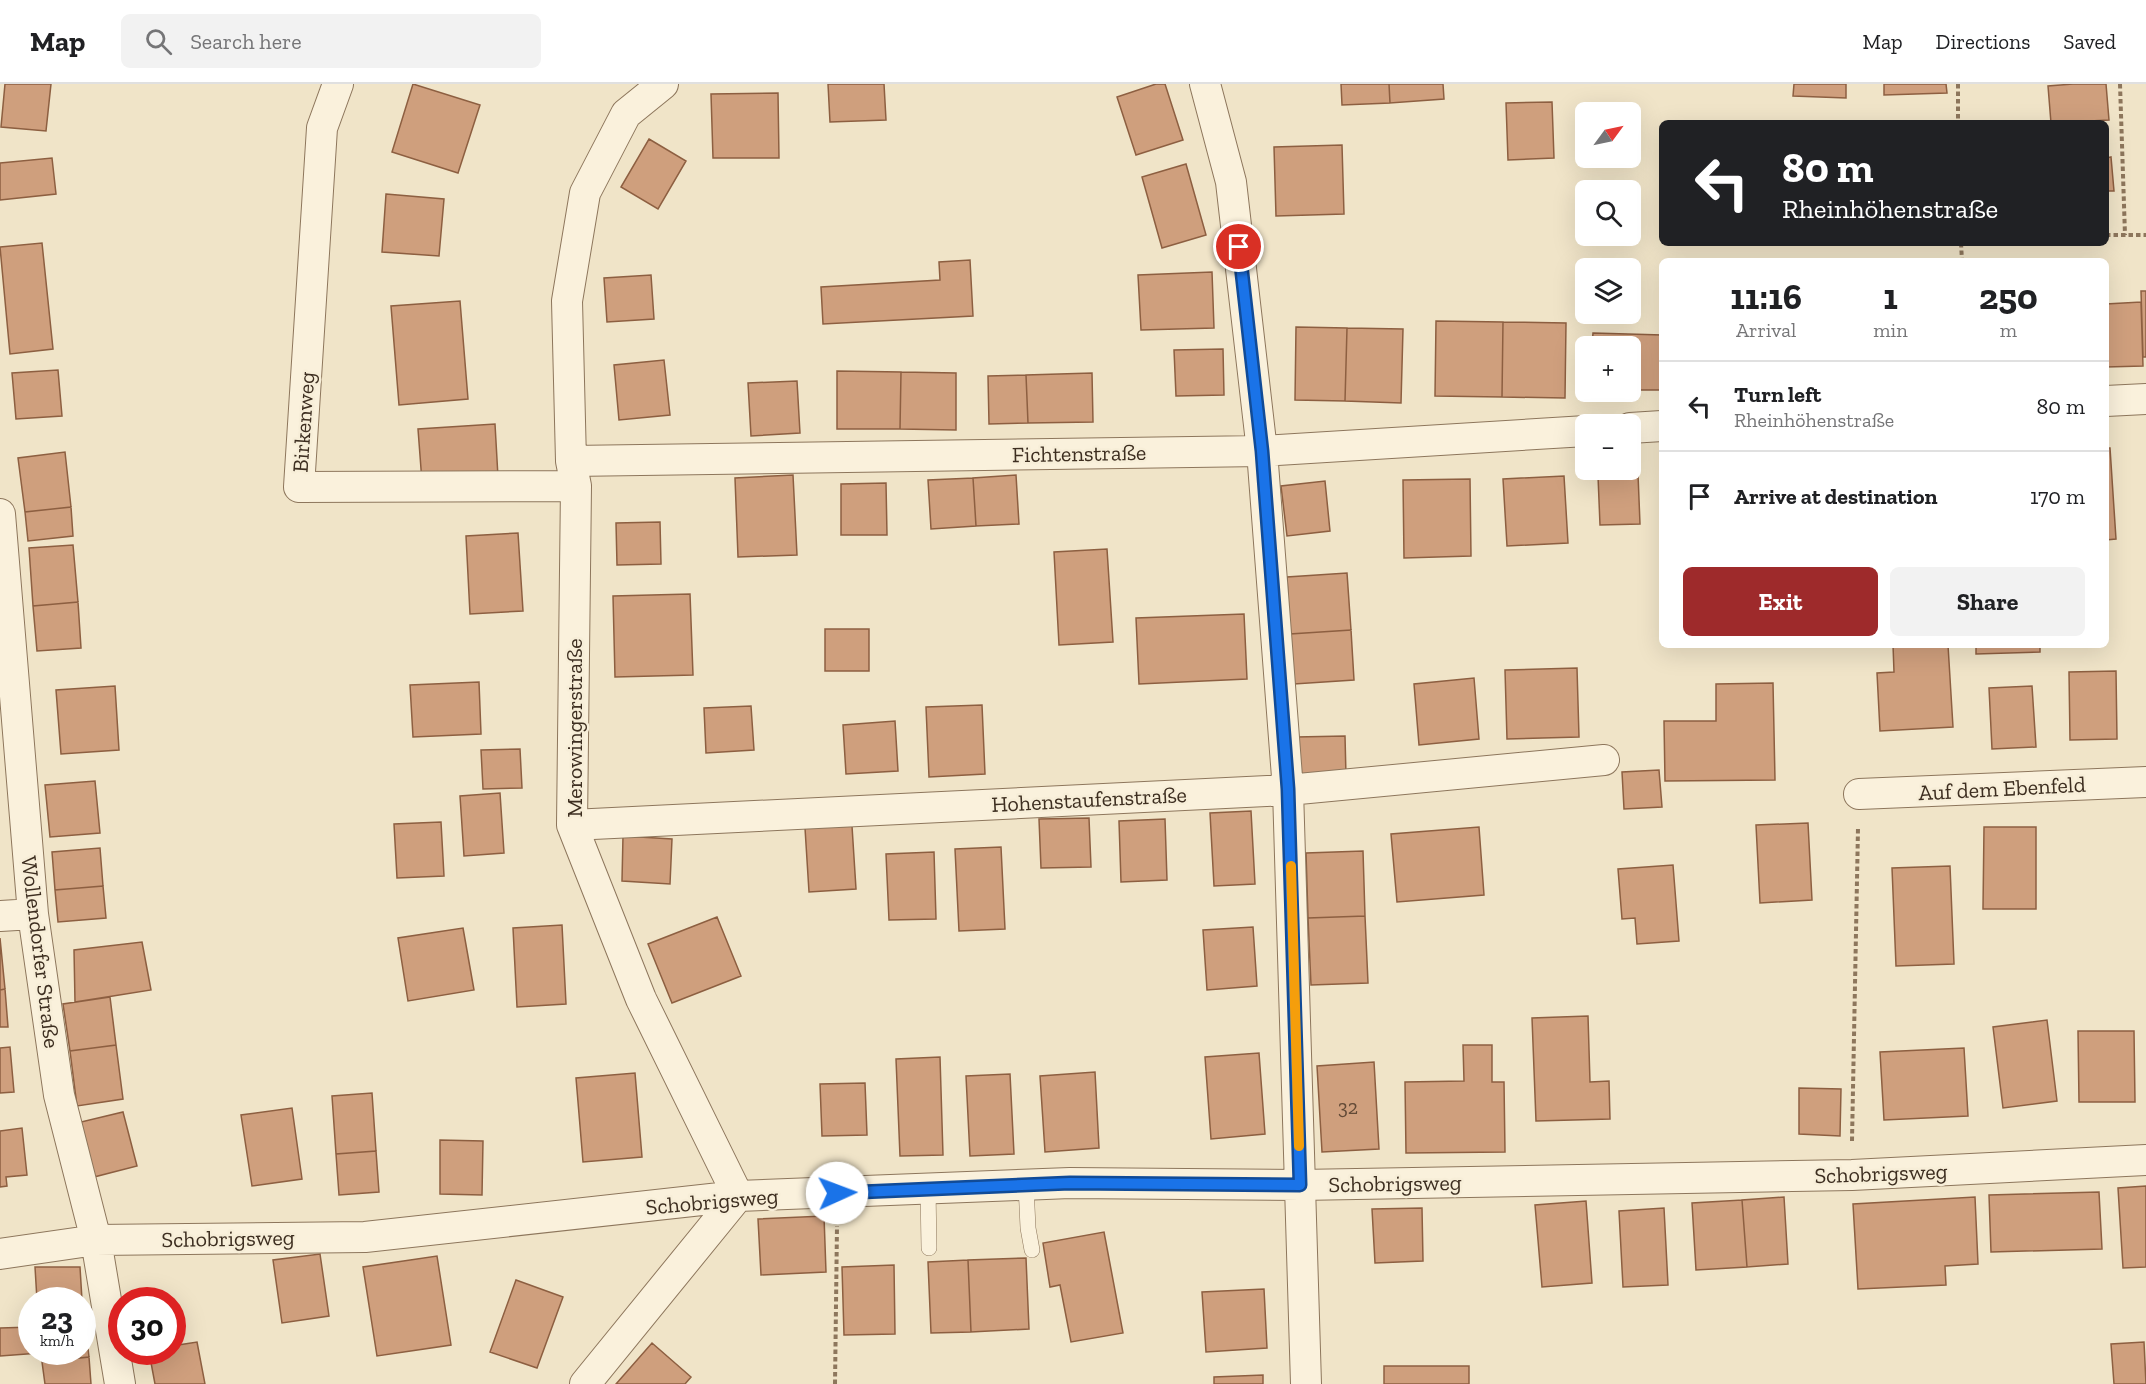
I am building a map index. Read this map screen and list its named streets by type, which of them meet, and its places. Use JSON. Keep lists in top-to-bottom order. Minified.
{"streets":{"street":["Birkenweg","Fichtenstraße","Merowingerstraße","Auf dem Ebenfeld","Hohenstaufenstraße","Wollendorfer Straße","Schobrigsweg"]},"crossings":[["Birkenweg","Fichtenstraße"],["Birkenweg","Merowingerstraße"],["Fichtenstraße","Merowingerstraße"],["Merowingerstraße","Hohenstaufenstraße"],["Merowingerstraße","Schobrigsweg"],["Wollendorfer Straße","Schobrigsweg"]],"house_numbers":["32"],"north":"top right","page":{"header":"Map","search":"Search here","nav":["Map","Directions","Saved"],"map_buttons":["+","−"],"turn":["80 m","Rheinhöhenstraße"],"eta":["11:16","Arrival","1","min","250","m"],"list":[{"name":"Turn left","note":"Rheinhöhenstraße","value":"80 m"},{"name":"Arrive at destination","value":"170 m"}],"buttons":["Exit","Share"],"speed":"23 km/h","limit":"30"}}
